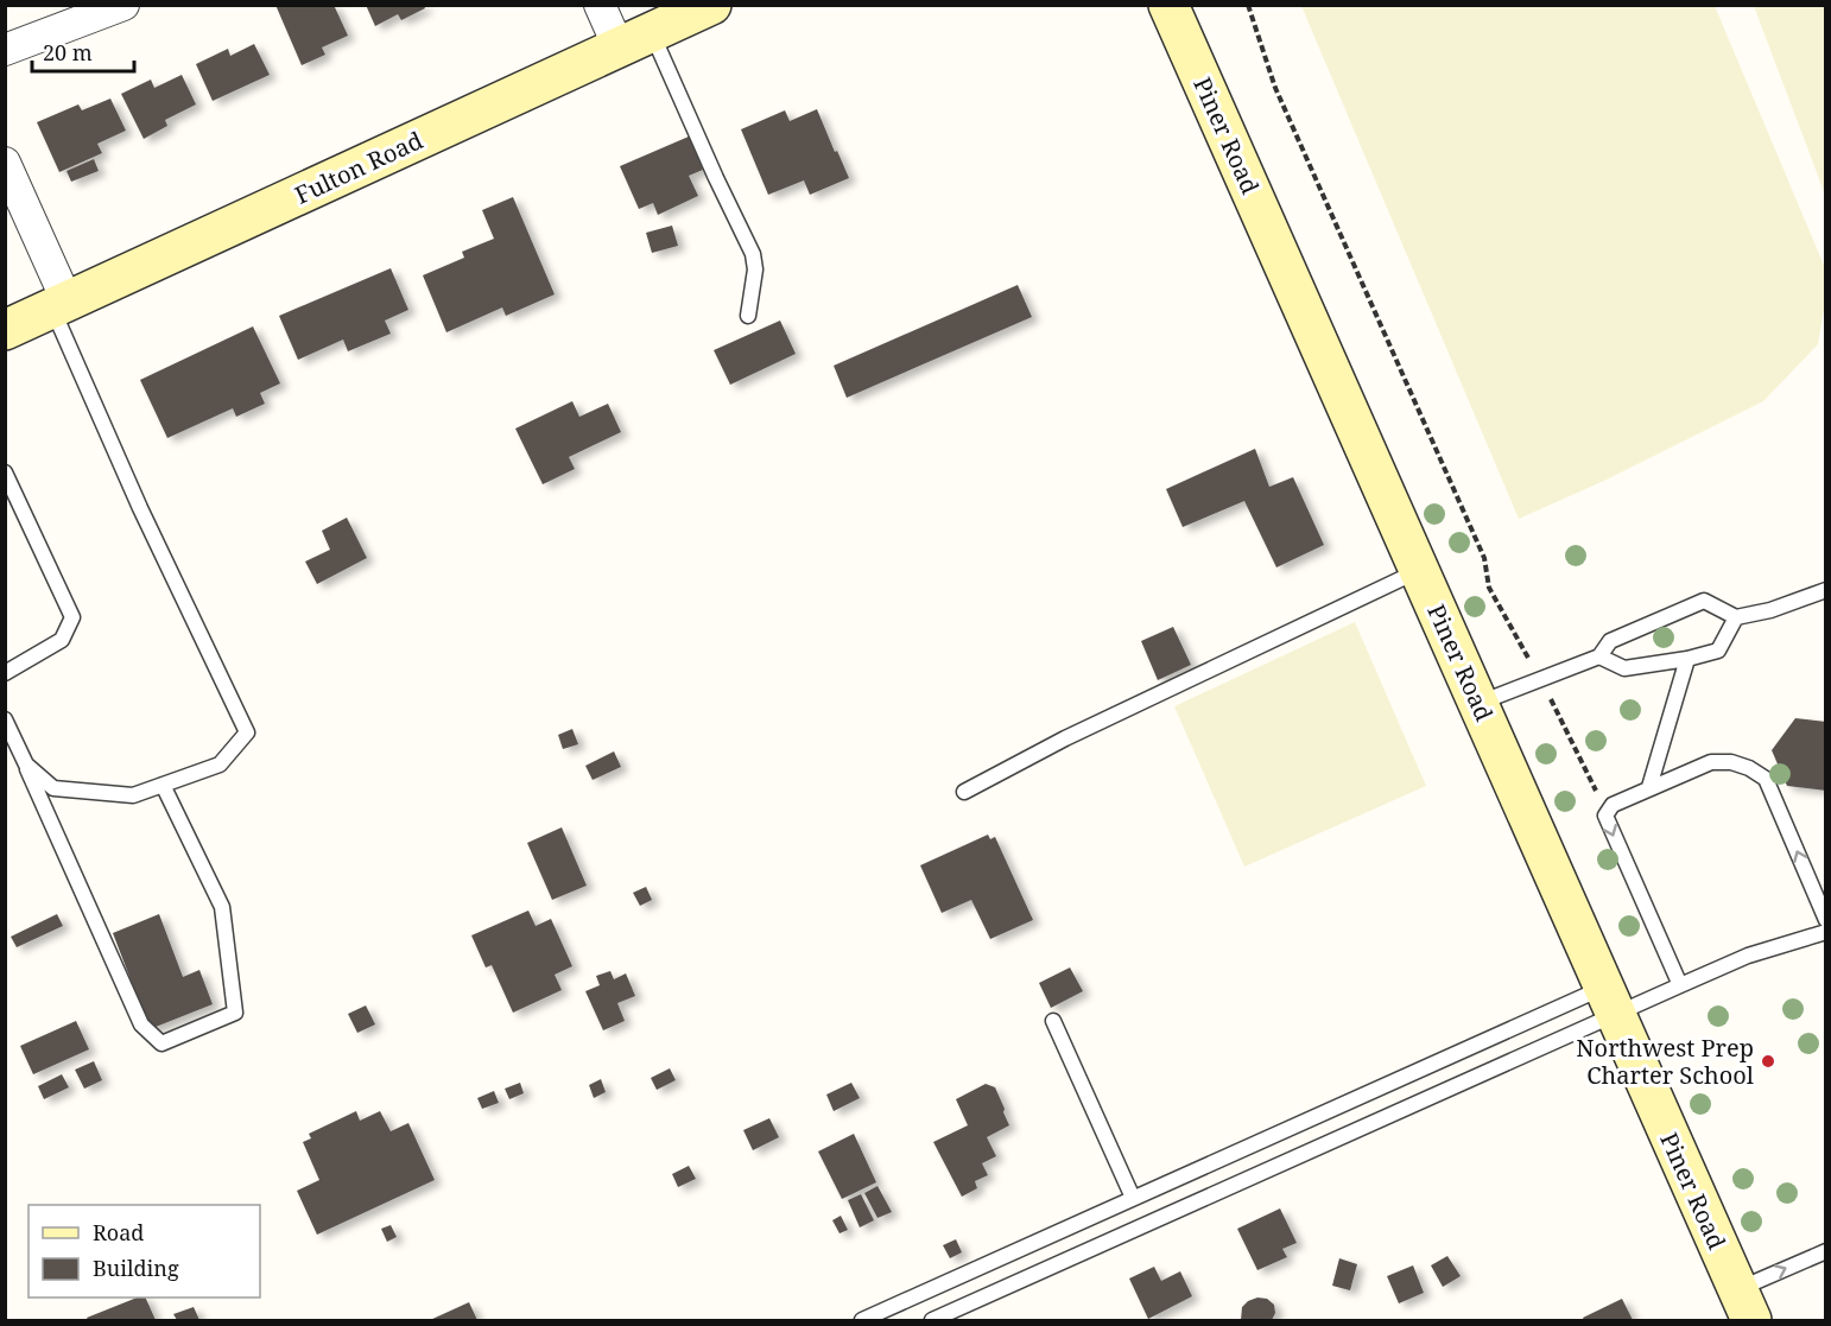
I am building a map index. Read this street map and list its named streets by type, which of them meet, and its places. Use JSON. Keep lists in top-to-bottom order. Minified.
{"streets":{"street":["Piner Road","Fulton Road"]},"places":["Northwest Prep Charter School"],"legend":["Road","Building"],"scale_bar":"20 m"}
